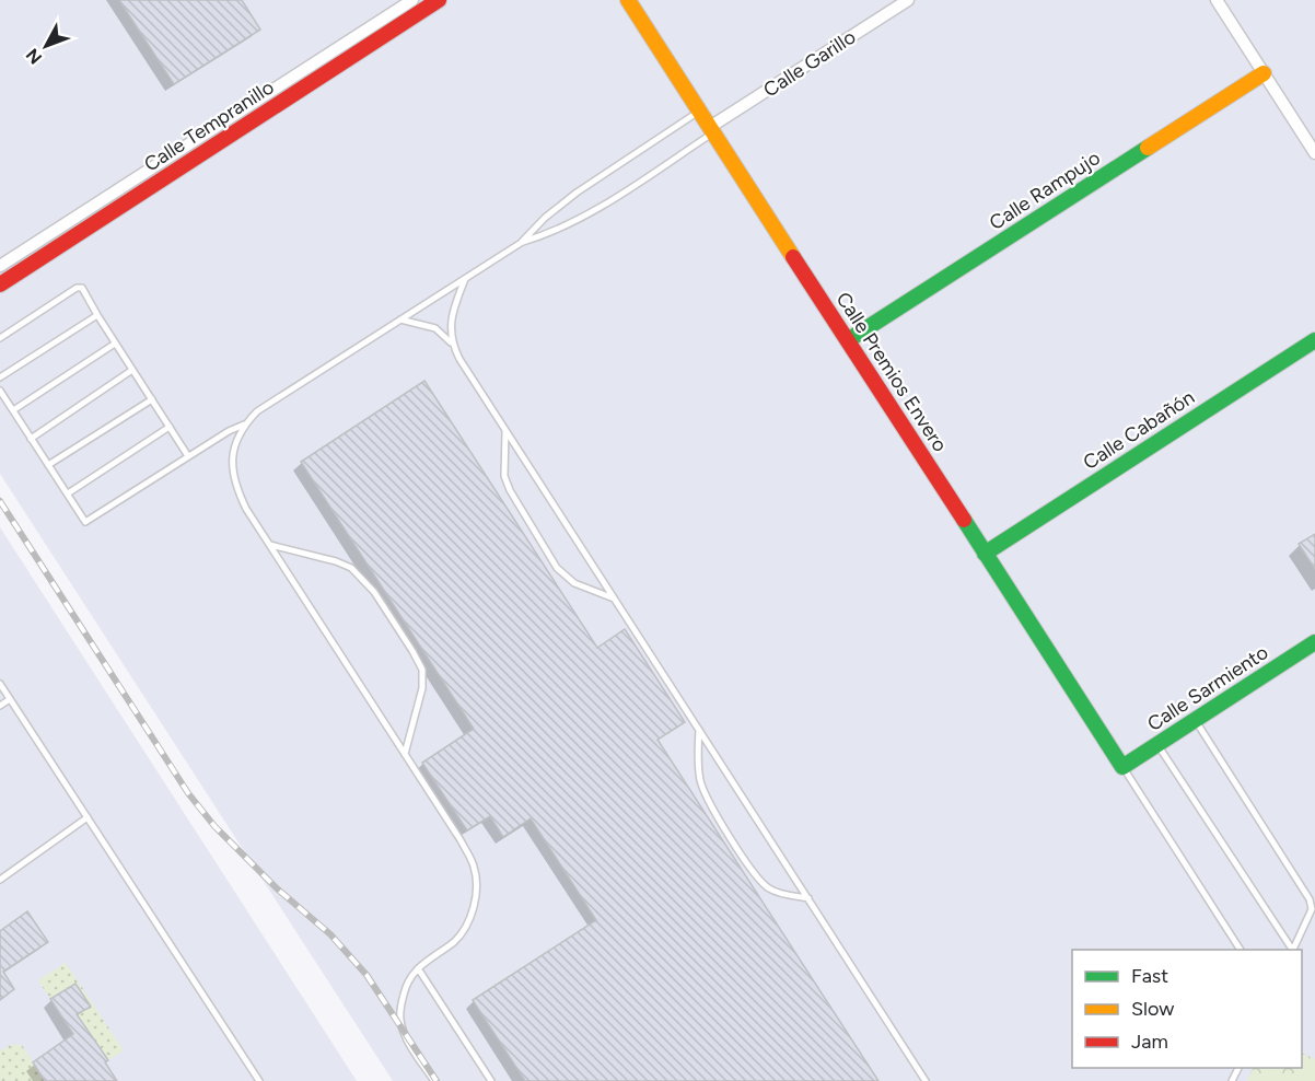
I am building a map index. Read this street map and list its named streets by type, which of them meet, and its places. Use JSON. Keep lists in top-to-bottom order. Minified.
{"streets":{"street":["Calle Garillo","Calle Tempranillo","Calle Rampujo","Calle Premios Envero","Calle Cabañón","Calle Sarmiento"]},"crossings":[["Calle Garillo","Calle Premios Envero"],["Calle Rampujo","Calle Premios Envero"],["Calle Premios Envero","Calle Cabañón"],["Calle Premios Envero","Calle Sarmiento"]],"legend":["Fast","Slow","Jam"],"north":"bottom left"}
